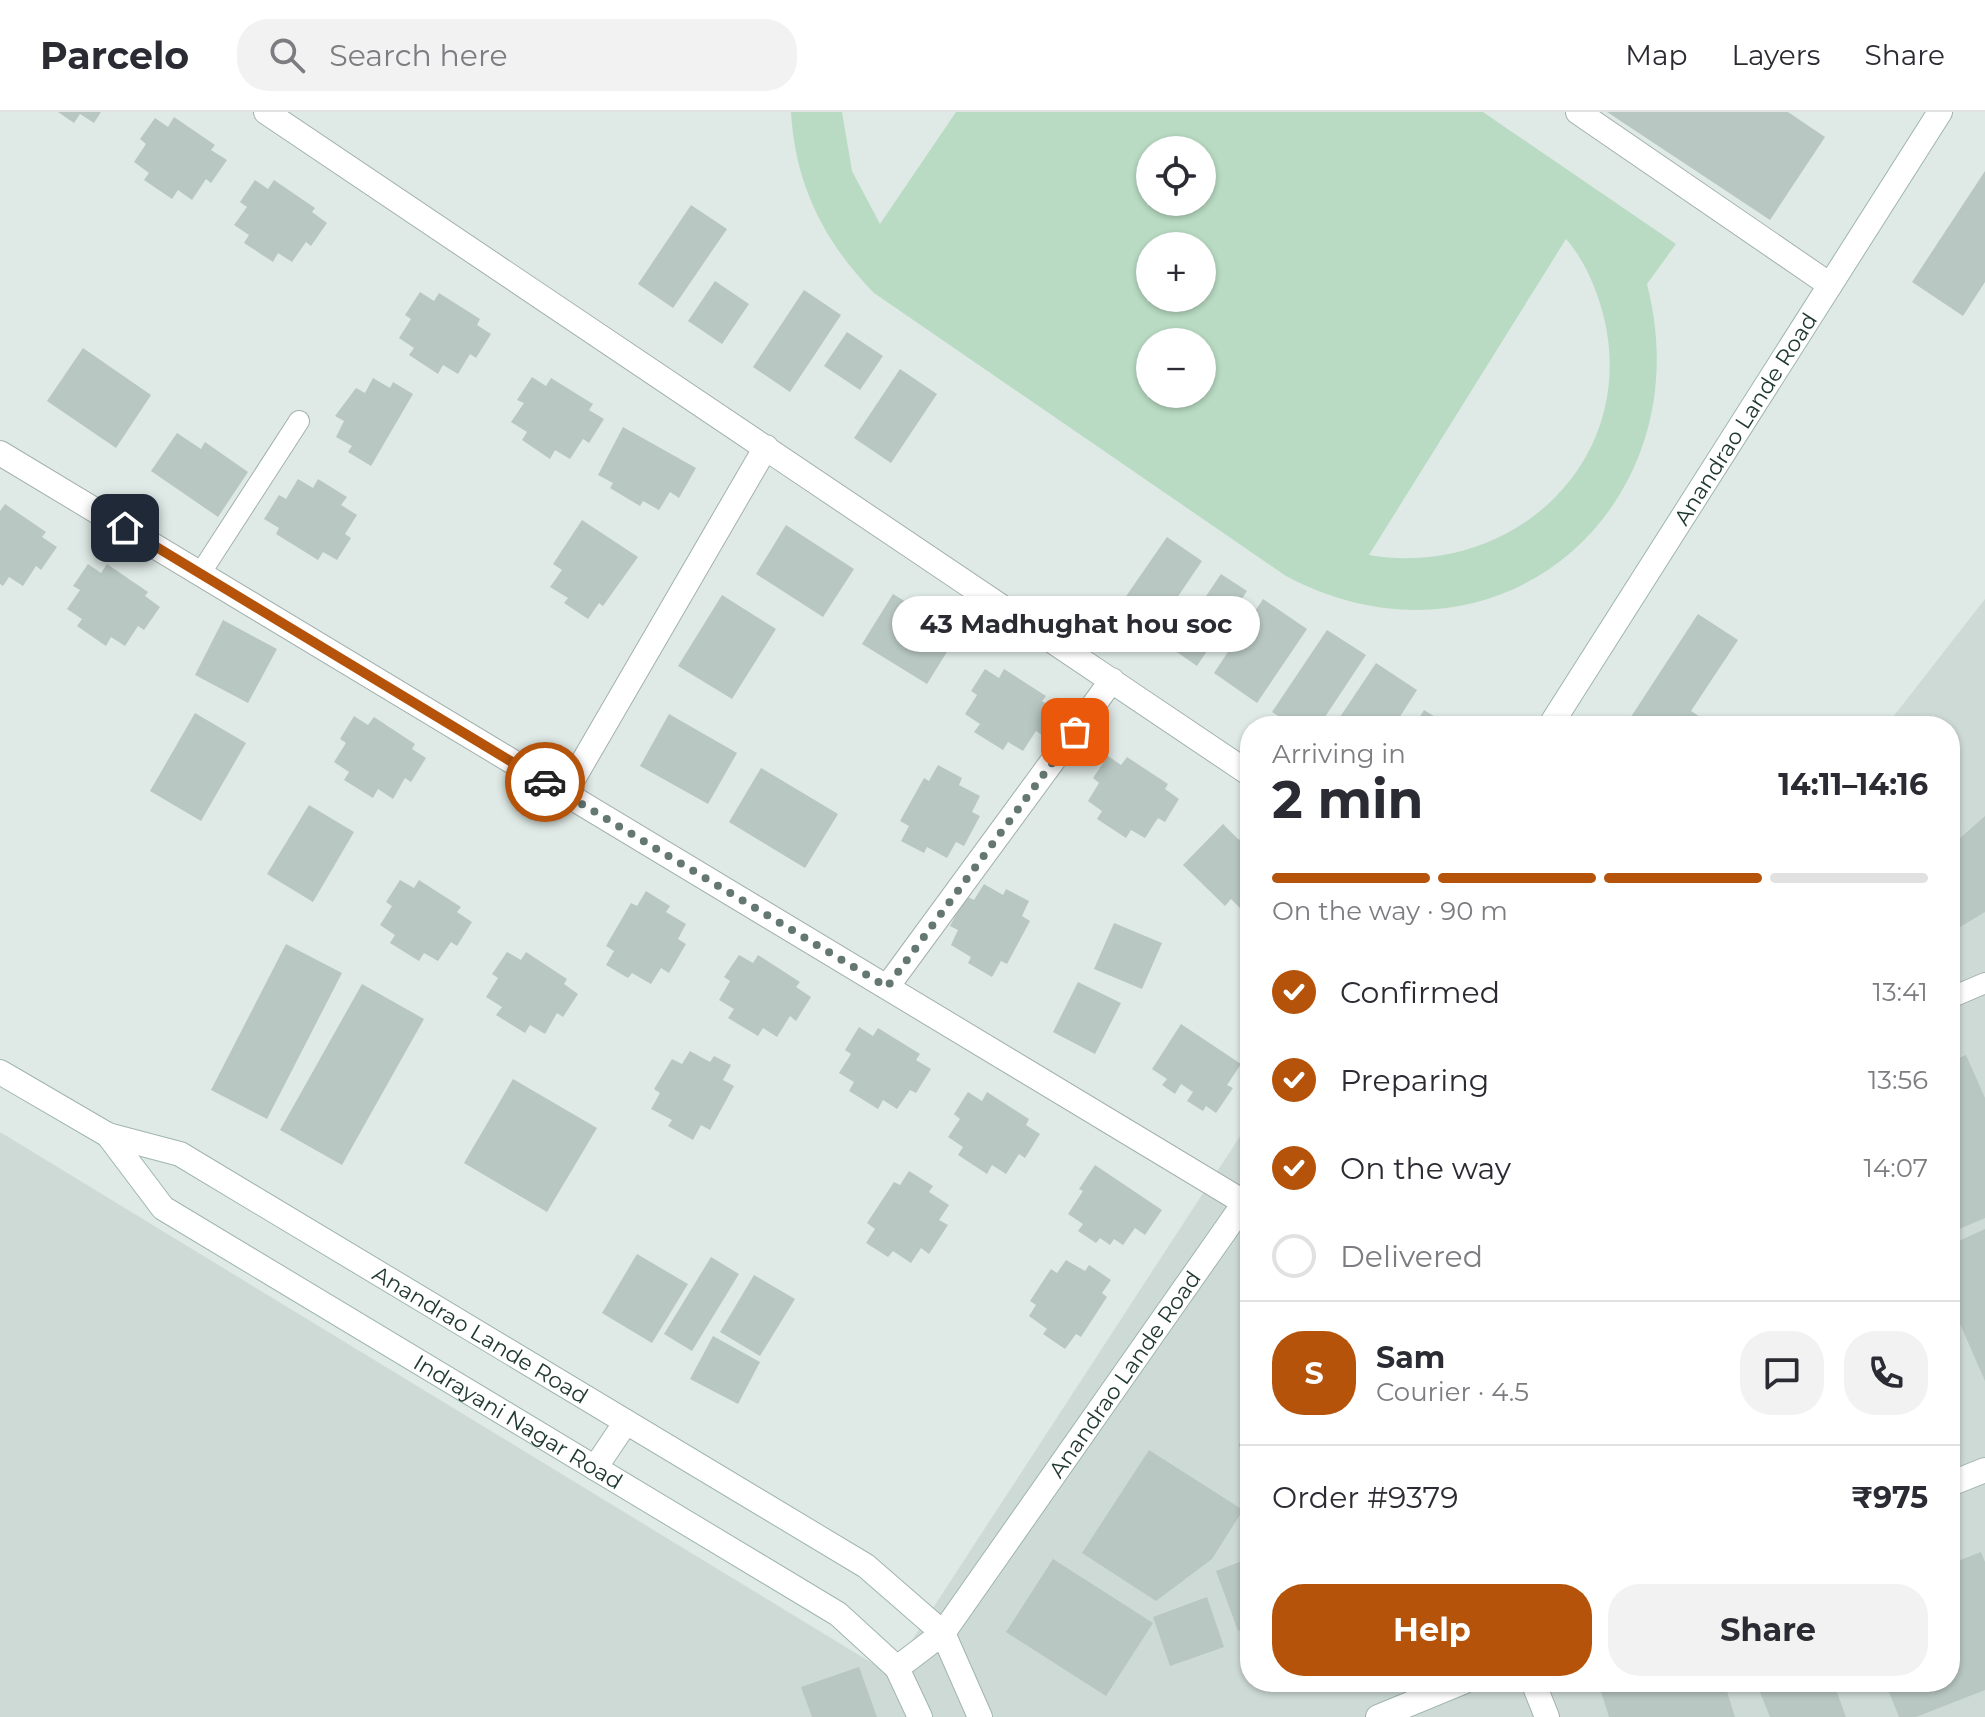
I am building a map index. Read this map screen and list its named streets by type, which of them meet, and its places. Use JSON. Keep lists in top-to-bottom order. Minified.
{"streets":{"street":["Anandrao Lande Road","Indrayani Nagar Road"]},"crossings":[["Anandrao Lande Road","Indrayani Nagar Road"]],"places":["43 Madhughat hou soc"],"page":{"header":"Parcelo","search":"Search here","nav":["Map","Layers","Share"],"map_buttons":["+","−"],"bubble":"43 Madhughat hou soc","heading":["2 min","Arriving in","14:11–14:16"],"panel":["Sam","Courier · 4.5","Order #9379","₹975"],"bar":"On the way · 90 m","list":[["Confirmed","13:41"],["Preparing","13:56"],["On the way","14:07"],"Delivered"],"round":"S","buttons":["Help","Share"]}}
